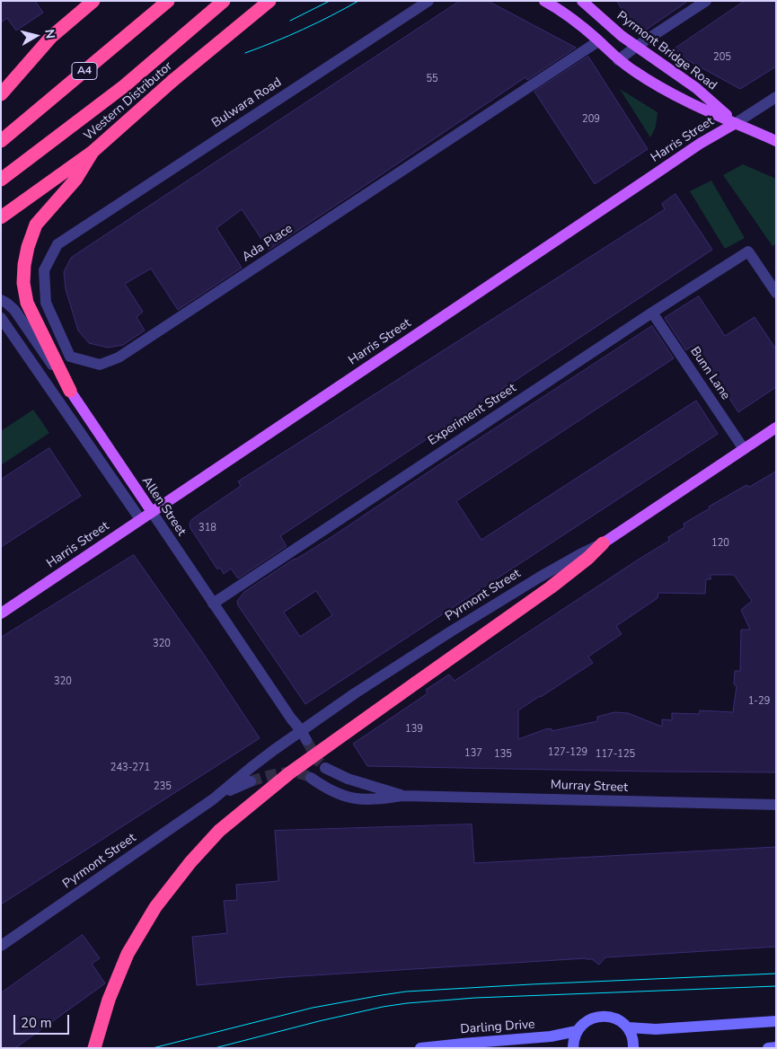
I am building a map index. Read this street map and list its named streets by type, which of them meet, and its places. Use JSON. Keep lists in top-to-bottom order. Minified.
{"streets":{"highway":["A4","Western Distributor"],"main road":["Pyrmont Bridge Road","Harris Street","Allen Street","Pyrmont Street"],"street":["Bulwara Road","Ada Place","Bunn Lane","Experiment Street","Murray Street","Darling Drive"]},"crossings":[["Pyrmont Bridge Road","Harris Street"],["Pyrmont Bridge Road","Ada Place"],["Bulwara Road","Ada Place"],["Harris Street","Allen Street"],["Bunn Lane","Experiment Street"],["Bunn Lane","Pyrmont Street"],["Experiment Street","Allen Street"],["Allen Street","Pyrmont Street"]],"house_numbers":["205","55","209","318","120","320","320","1-29","139","127-129","137","135","117-125","243-271","235"],"scale_bar":"20 m","north":"right"}
